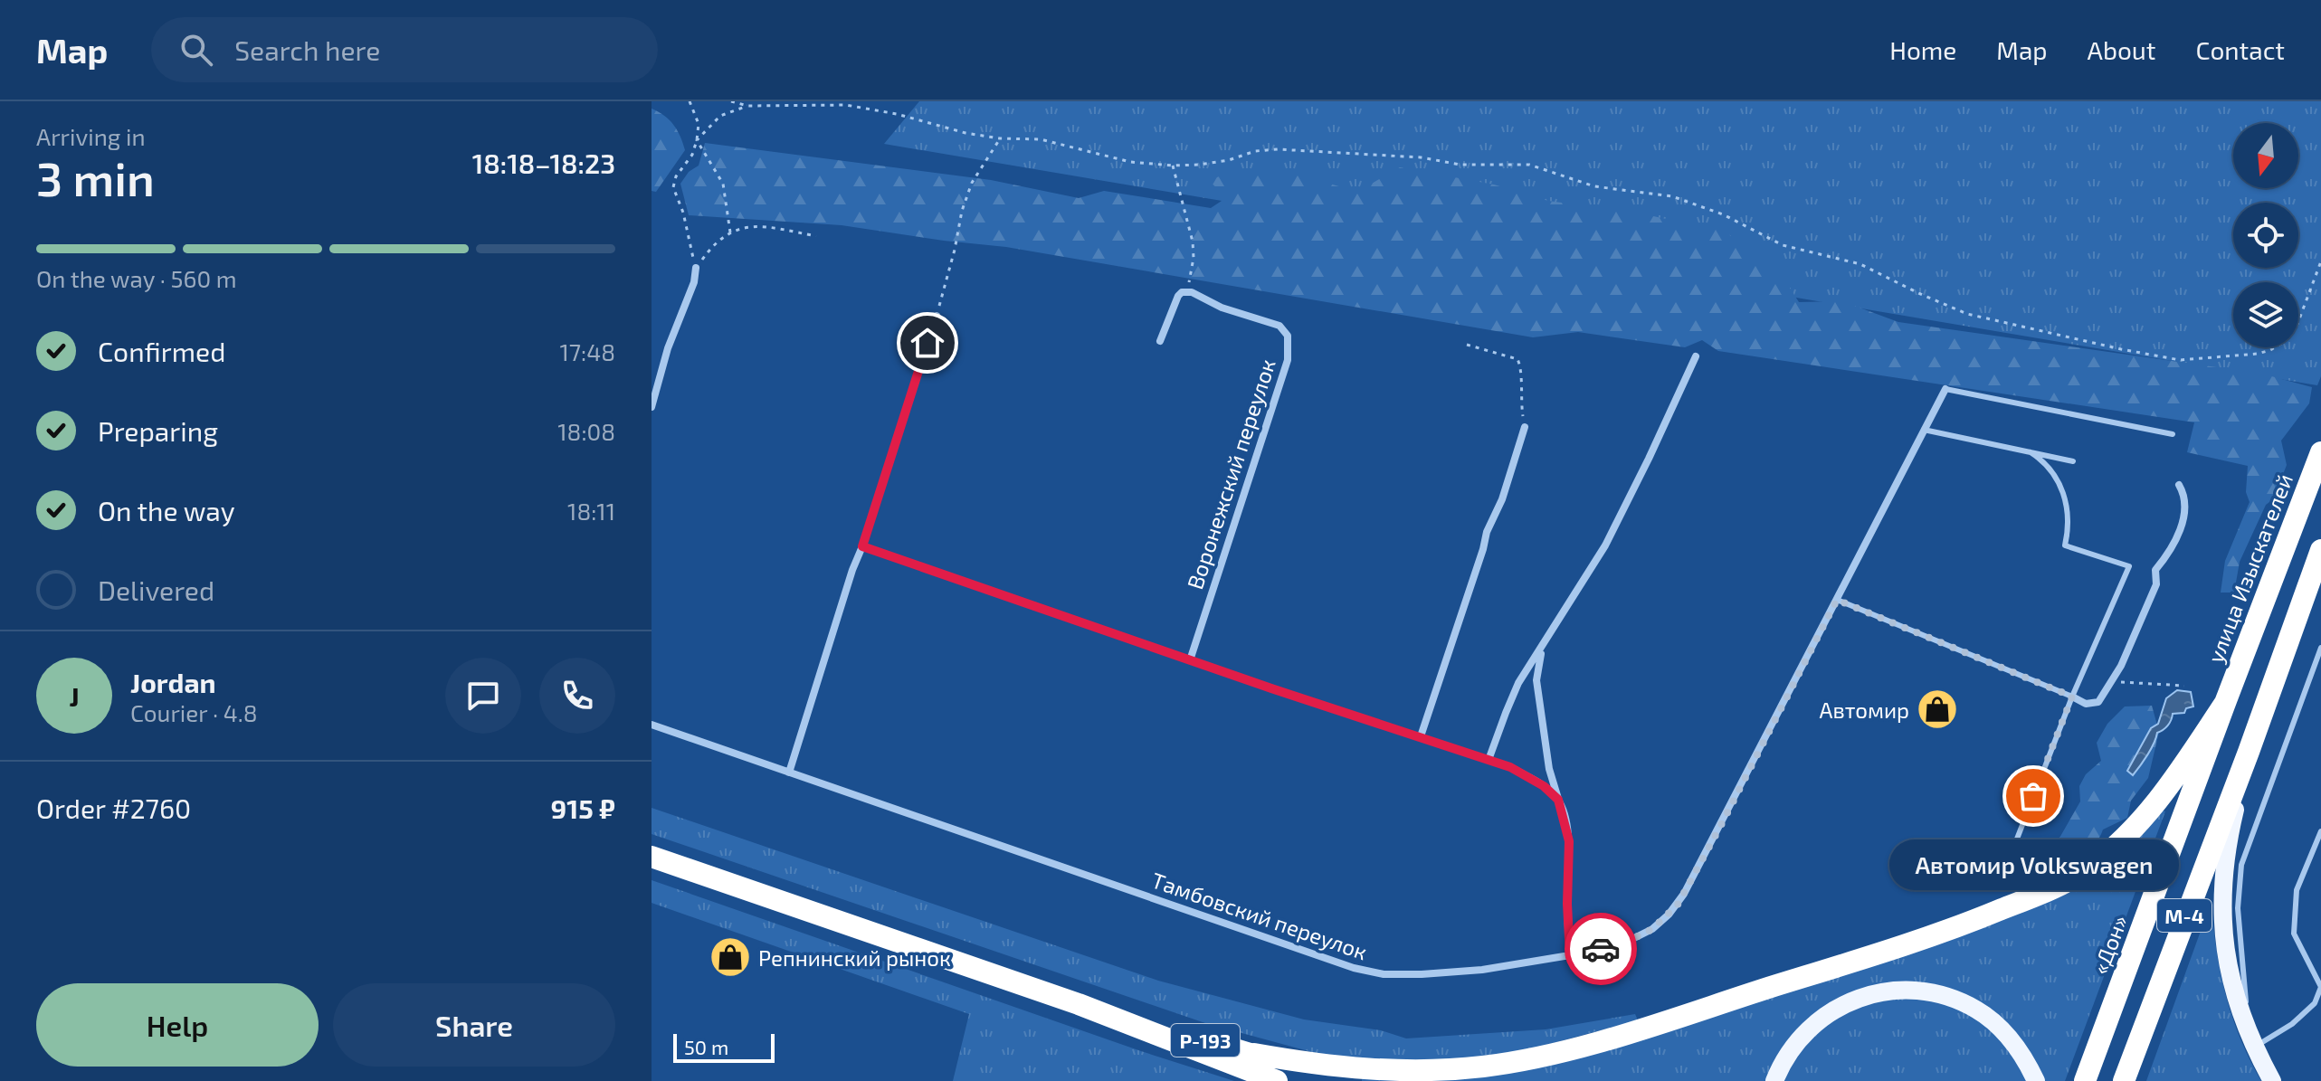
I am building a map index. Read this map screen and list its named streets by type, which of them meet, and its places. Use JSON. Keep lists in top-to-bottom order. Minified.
{"streets":{"highway":["улица Изыскателей","М-4","«Дон»","Р-193"],"street":["Воронежский переулок","Тамбовский переулок"]},"crossings":[["улица Изыскателей","«Дон»"]],"places":{"shop":["Автомир","Репнинский рынок"],"other":["Автомир Volkswagen"]},"scale_bar":"50 m","north":"bottom","page":{"header":"Map","search":"Search here","nav":["Home","Map","About","Contact"],"heading":["3 min","Arriving in","18:18–18:23"],"panel":["Jordan","Courier · 4.8","Order #2760","915 ₽"],"bar":"On the way · 560 m","list":[["Confirmed","17:48"],["Preparing","18:08"],["On the way","18:11"],"Delivered"],"round":"J","bubble":"Автомир Volkswagen","buttons":["Help","Share"],"scale":"50 m"}}
